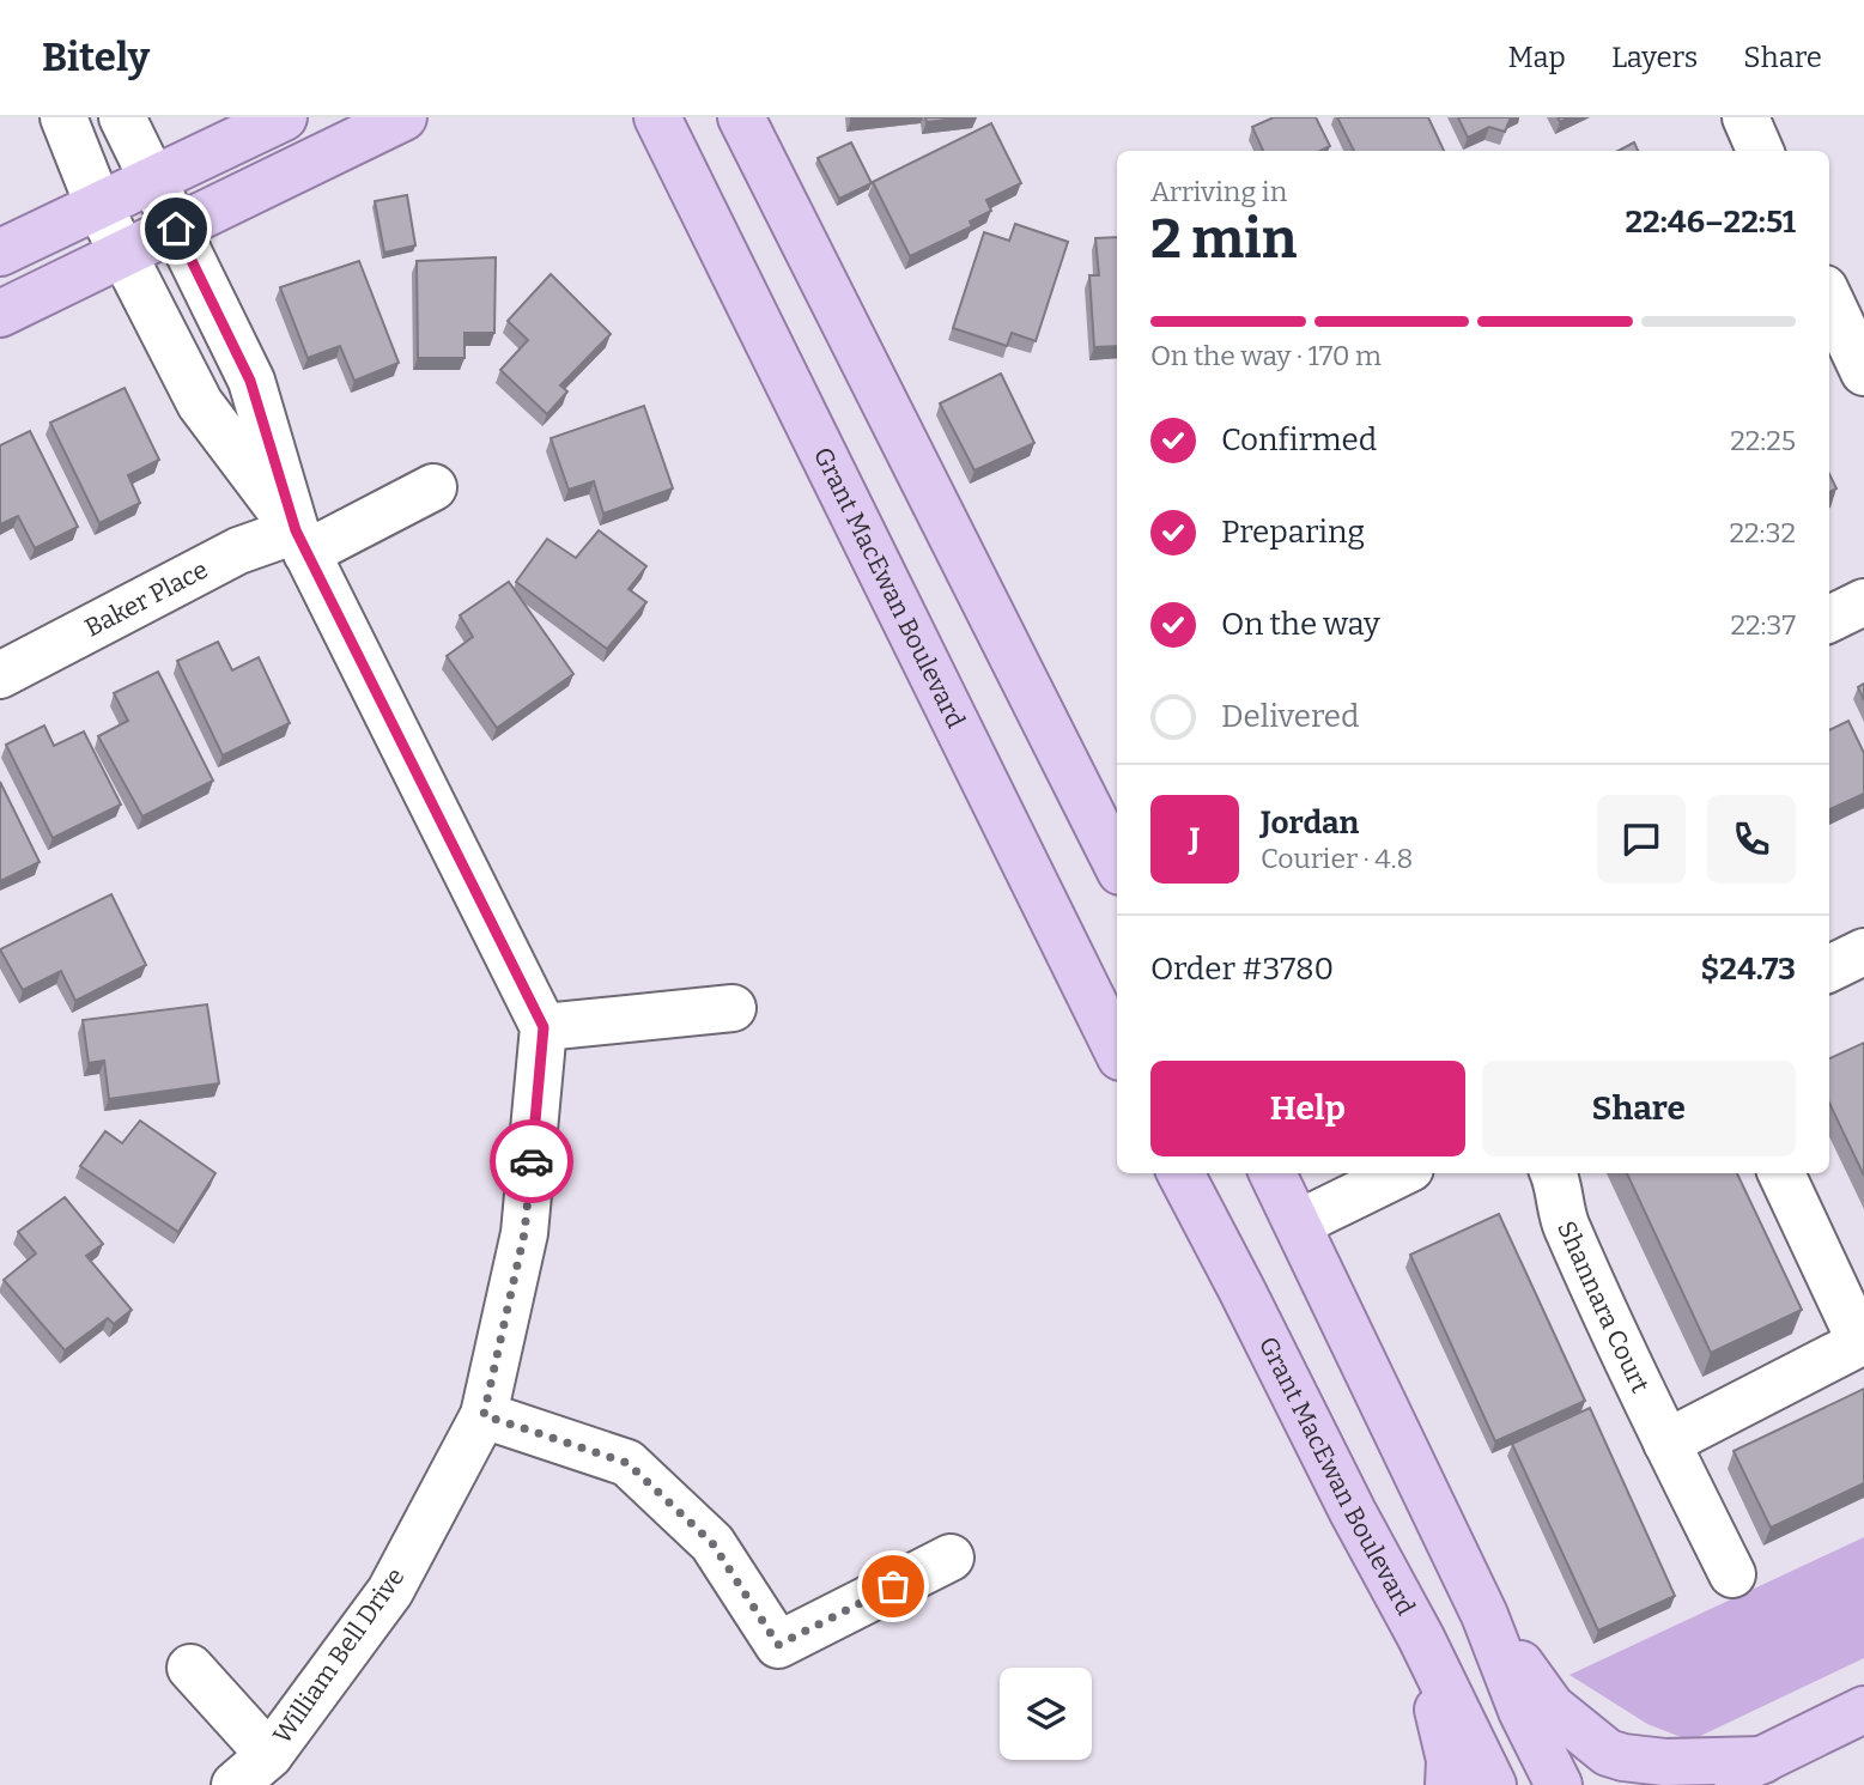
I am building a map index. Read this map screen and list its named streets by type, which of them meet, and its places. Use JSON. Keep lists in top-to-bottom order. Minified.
{"streets":{"main road":["Grant MacEwan Boulevard"],"street":["Baker Place","Shannara Court","William Bell Drive"]},"page":{"header":"Bitely","nav":["Map","Layers","Share"],"heading":["2 min","Arriving in","22:46–22:51"],"panel":["Jordan","Courier · 4.8","Order #3780","$24.73"],"bar":"On the way · 170 m","list":[["Confirmed","22:25"],["Preparing","22:32"],["On the way","22:37"],"Delivered"],"round":"J","buttons":["Help","Share"]}}
